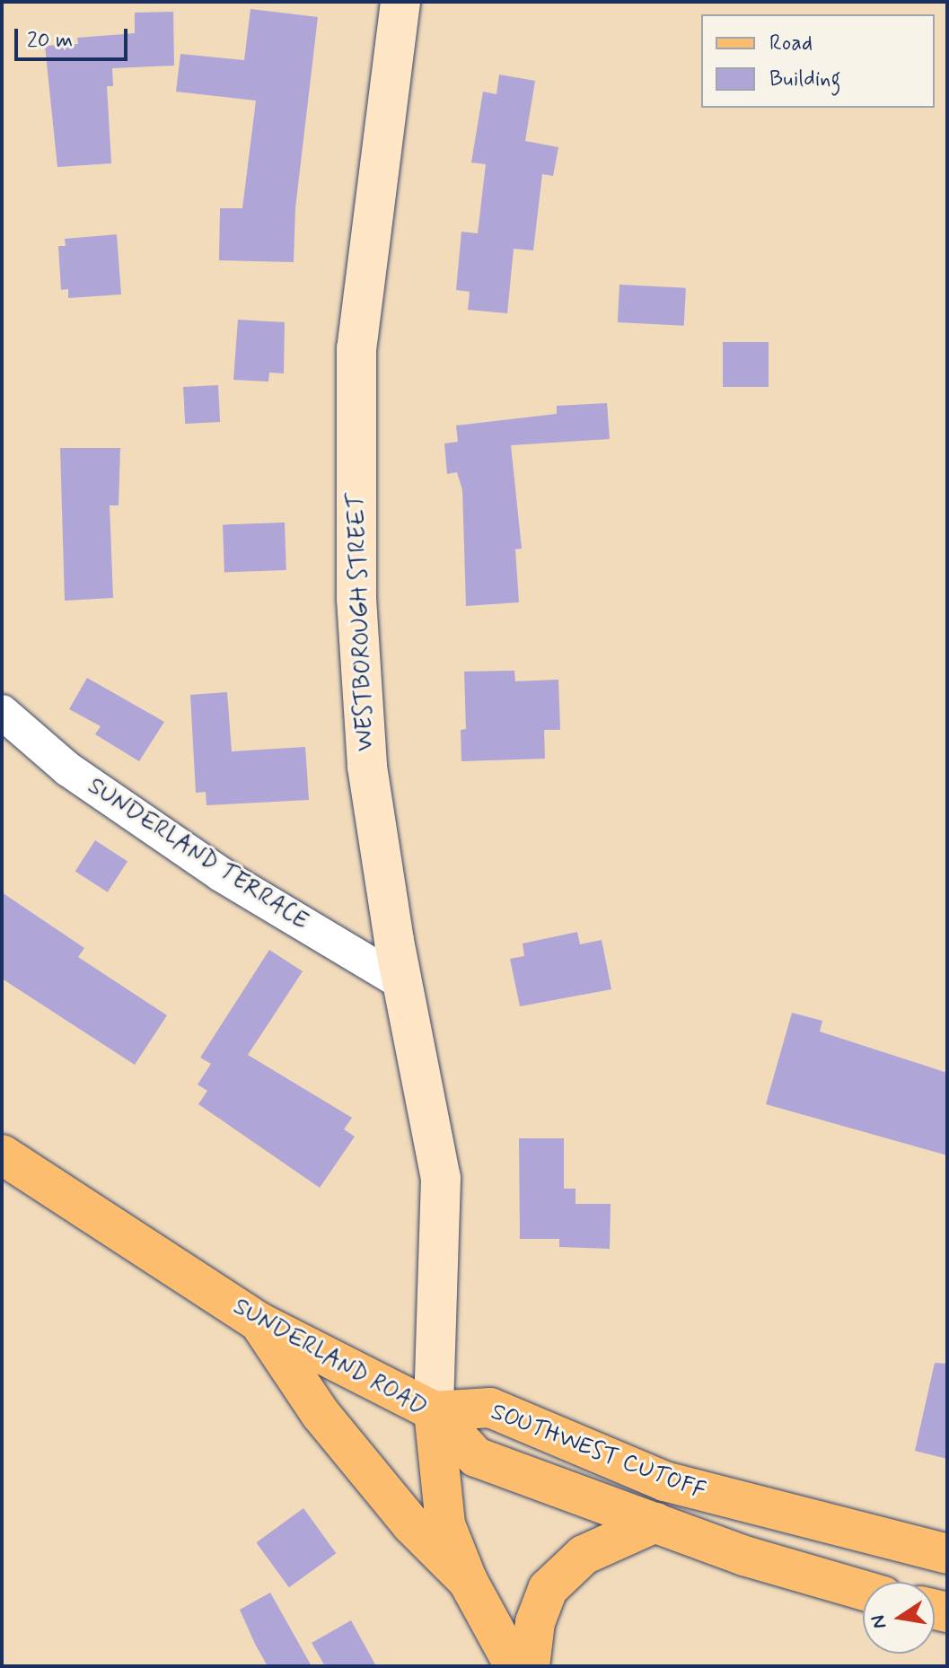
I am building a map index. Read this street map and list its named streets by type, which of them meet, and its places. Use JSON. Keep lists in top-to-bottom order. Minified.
{"streets":{"main road":["SUNDERLAND ROAD","SOUTHWEST CUTOFF"],"street":["WESTBOROUGH STREET","SUNDERLAND TERRACE"]},"crossings":[["WESTBOROUGH STREET","SUNDERLAND TERRACE"],["WESTBOROUGH STREET","SUNDERLAND ROAD"],["WESTBOROUGH STREET","SOUTHWEST CUTOFF"],["SUNDERLAND ROAD","SOUTHWEST CUTOFF"]],"legend":["Road","Building"],"scale_bar":"20 m","north":"left"}
